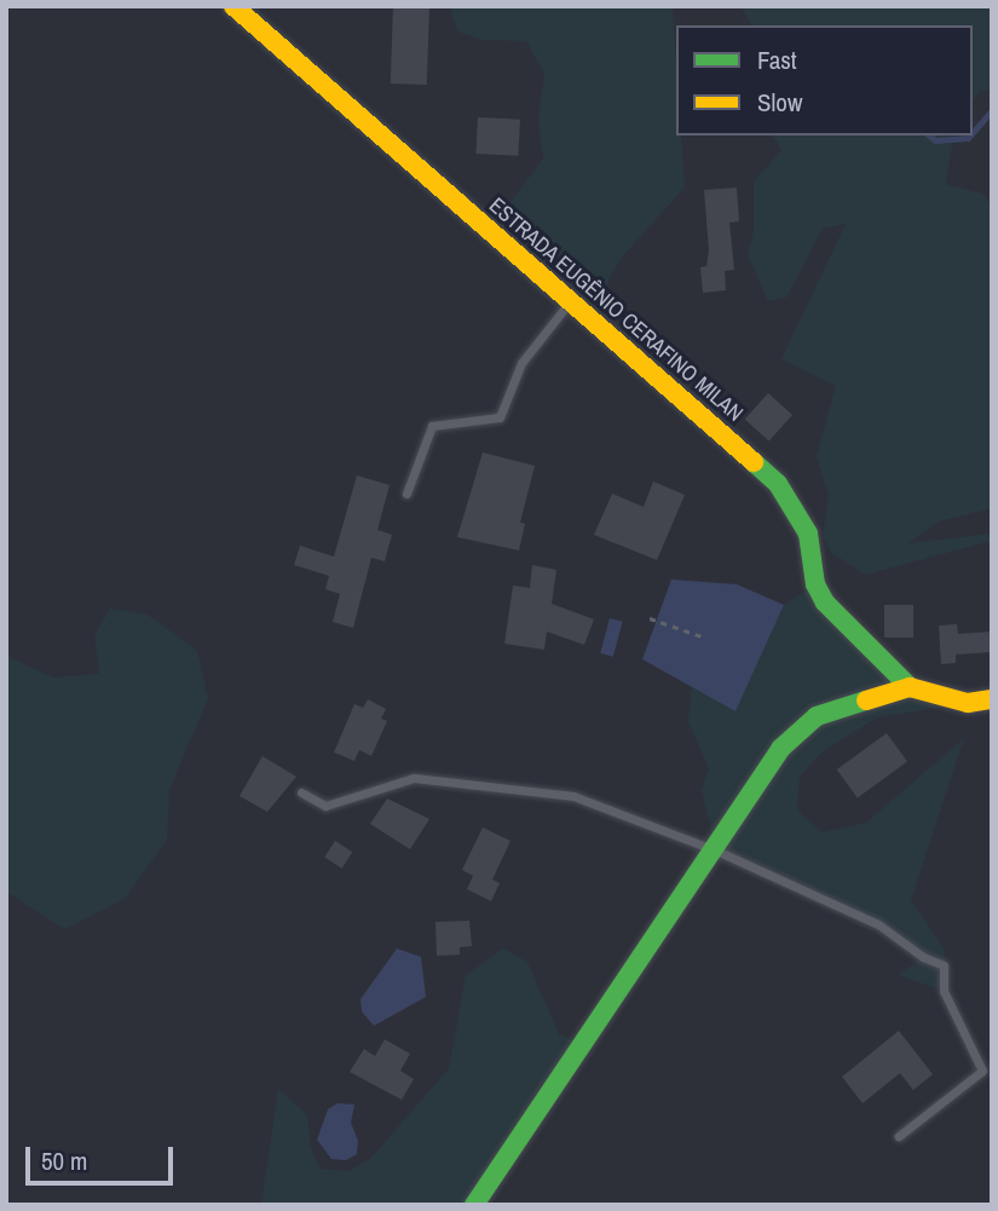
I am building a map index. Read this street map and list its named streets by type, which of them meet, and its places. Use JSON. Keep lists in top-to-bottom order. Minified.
{"streets":{"street":["ESTRADA EUGÊNIO CERAFINO MILAN"]},"legend":["Fast","Slow"],"scale_bar":"50 m"}
